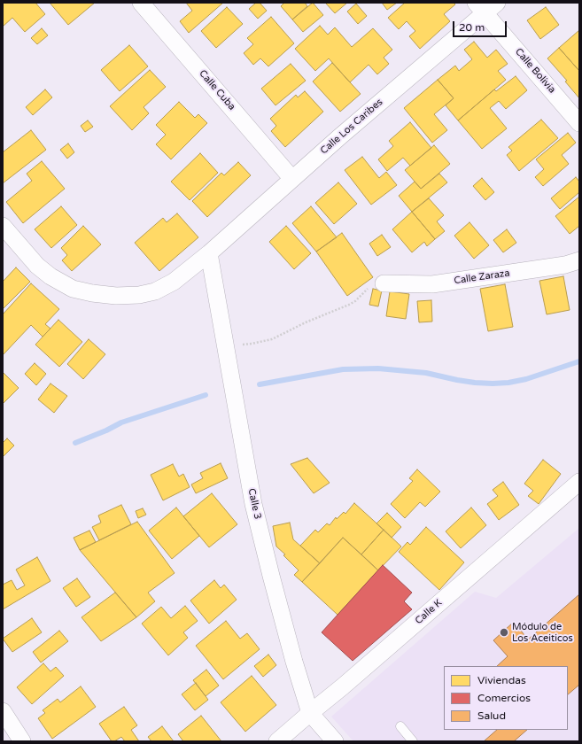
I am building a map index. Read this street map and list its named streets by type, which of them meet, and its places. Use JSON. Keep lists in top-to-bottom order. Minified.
{"streets":{"street":["Calle Bolivia","Calle Cuba","Calle Los Caribes","Calle Zaraza","Calle 3","Calle K"]},"crossings":[["Calle Bolivia","Calle Los Caribes"],["Calle Cuba","Calle Los Caribes"],["Calle Los Caribes","Calle 3"],["Calle 3","Calle K"]],"places":["Módulo de Los Aceiticos"],"legend":["Viviendas","Comercios","Salud"],"scale_bar":"20 m"}
